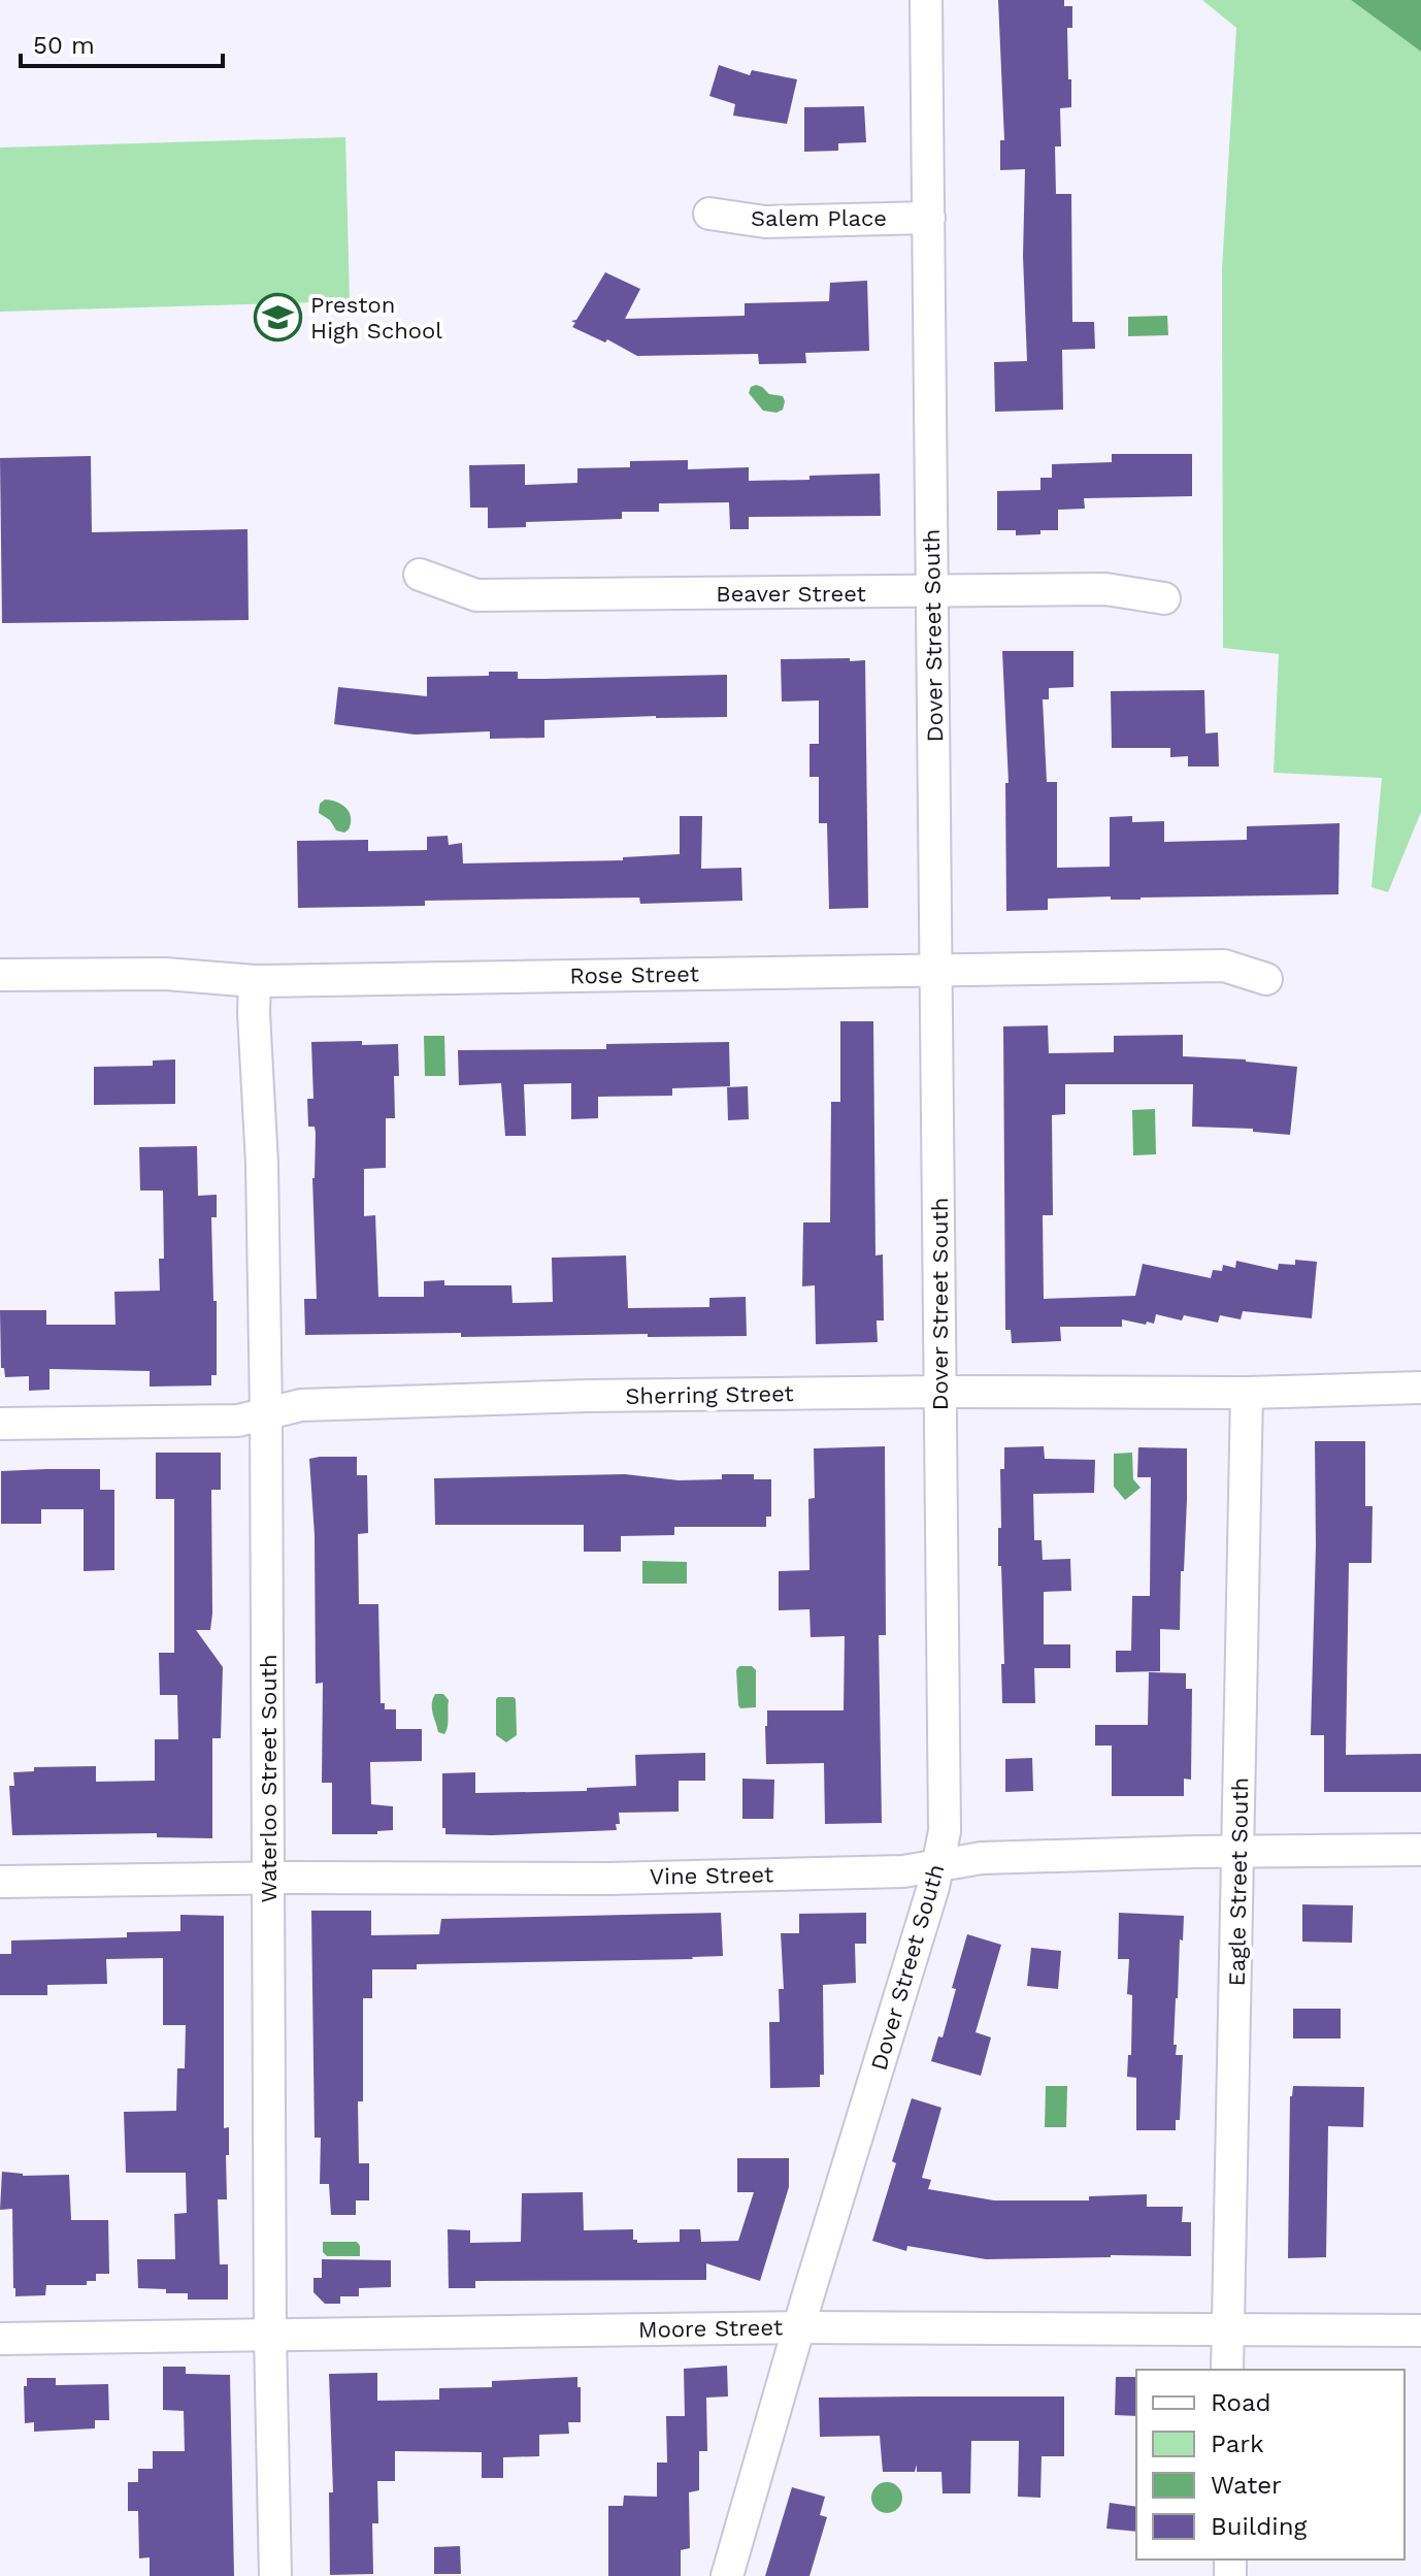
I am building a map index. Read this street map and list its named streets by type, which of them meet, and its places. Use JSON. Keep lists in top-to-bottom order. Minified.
{"streets":{"street":["Salem Place","Beaver Street","Dover Street South","Rose Street","Sherring Street","Waterloo Street South","Vine Street","Eagle Street South","Moore Street"]},"crossings":[["Salem Place","Dover Street South"],["Beaver Street","Dover Street South"],["Dover Street South","Rose Street"],["Dover Street South","Sherring Street"],["Dover Street South","Vine Street"],["Dover Street South","Moore Street"],["Rose Street","Waterloo Street South"],["Sherring Street","Waterloo Street South"],["Sherring Street","Eagle Street South"],["Waterloo Street South","Vine Street"],["Waterloo Street South","Moore Street"],["Vine Street","Eagle Street South"],["Eagle Street South","Moore Street"]],"places":{"school or university":["Preston High School"]},"legend":["Road","Park","Water","Building"],"scale_bar":"50 m"}
